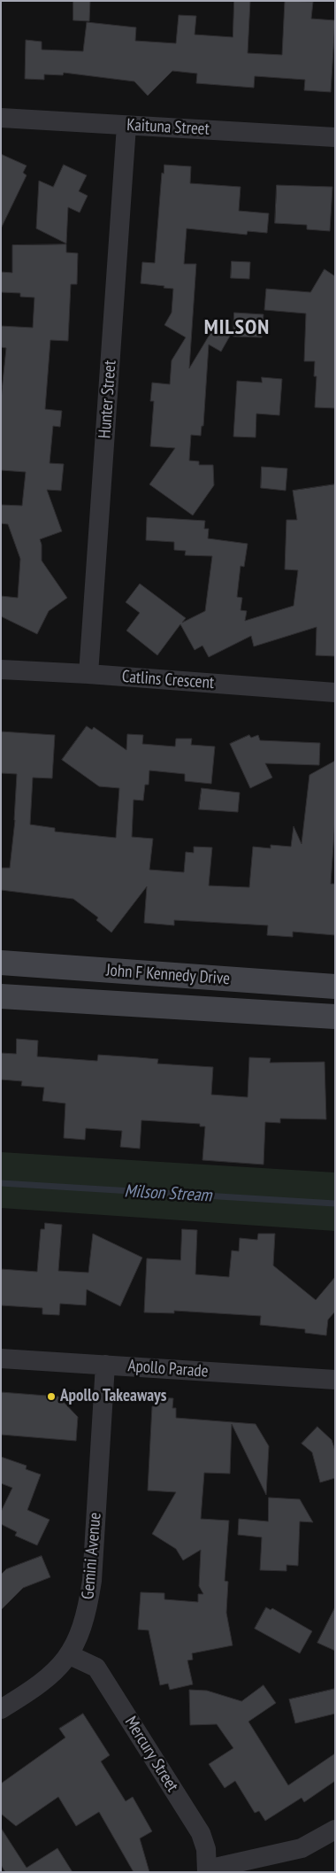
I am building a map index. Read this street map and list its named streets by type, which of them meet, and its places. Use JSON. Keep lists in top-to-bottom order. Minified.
{"streets":{"main road":["John F Kennedy Drive"],"street":["Kaituna Street","Hunter Street","Catlins Crescent","Apollo Parade","Gemini Avenue","Mercury Street"]},"crossings":[["Kaituna Street","Hunter Street"],["Hunter Street","Catlins Crescent"],["Apollo Parade","Gemini Avenue"],["Gemini Avenue","Mercury Street"]],"districts":["MILSON"],"water":["Milson Stream"],"places":["Apollo Takeaways"]}
